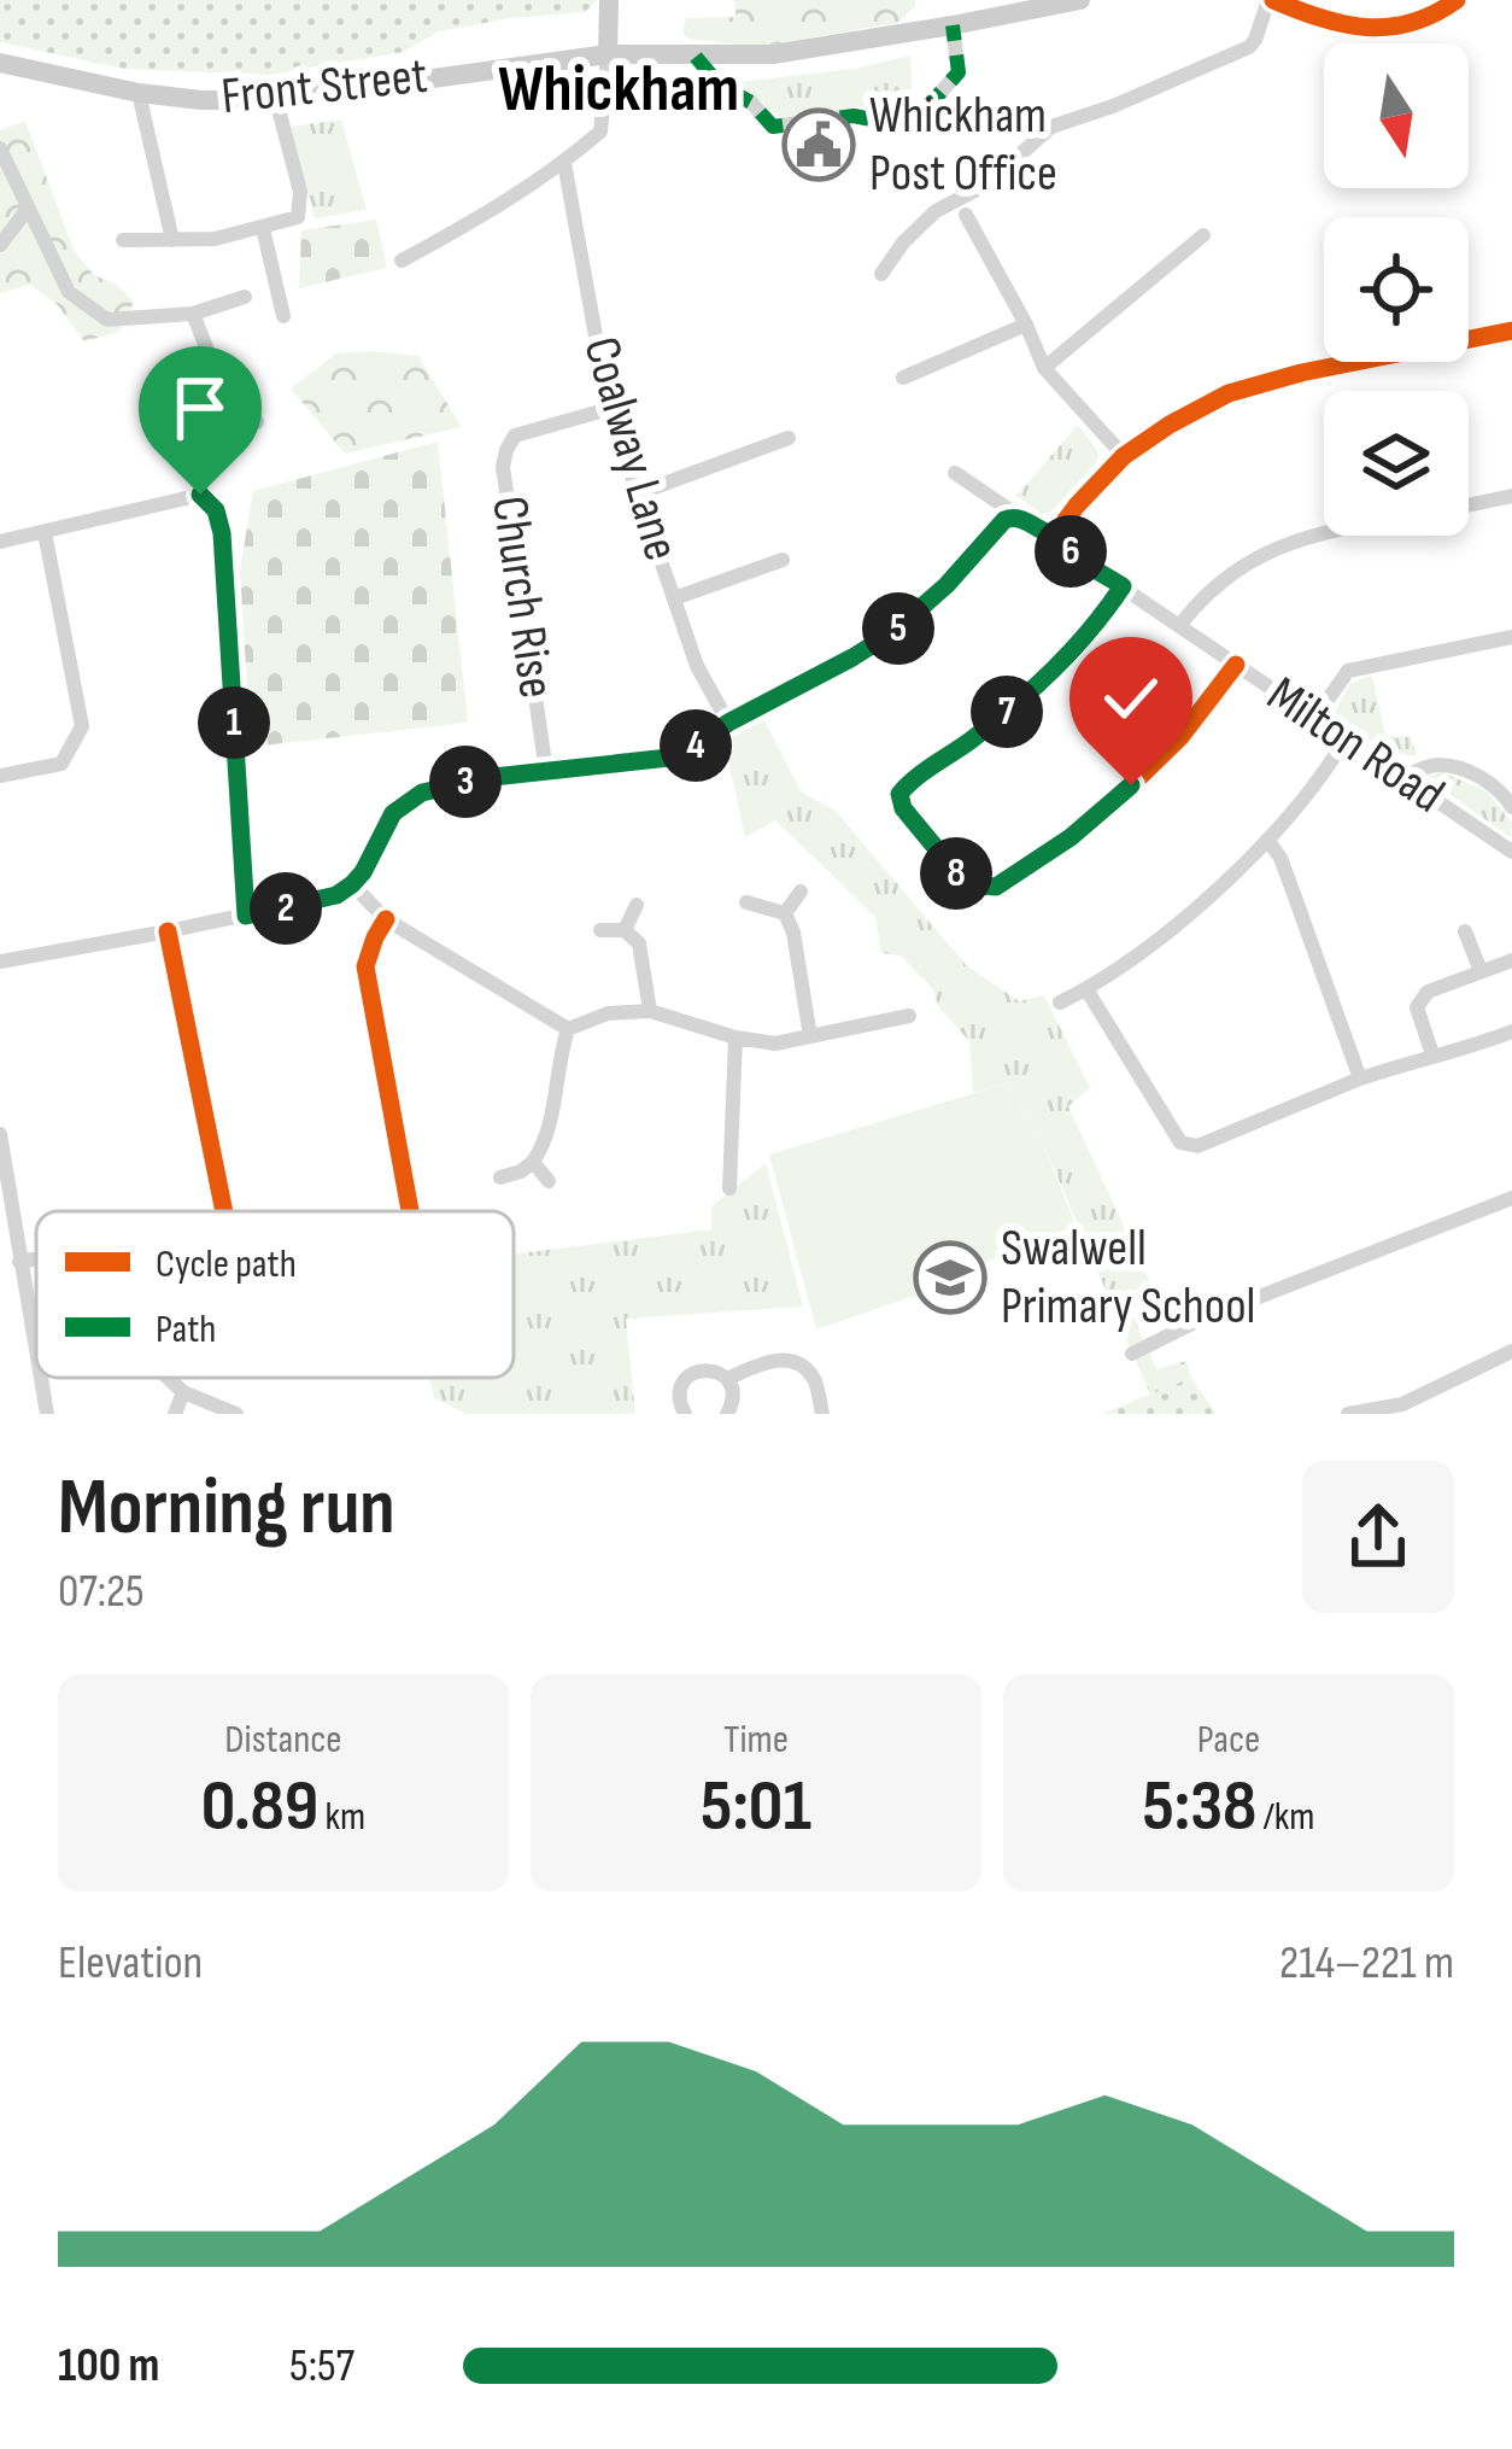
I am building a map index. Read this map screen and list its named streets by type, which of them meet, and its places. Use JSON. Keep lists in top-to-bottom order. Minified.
{"streets":{"main road":["Front Street"],"street":["Coalway Lane","Church Rise","Milton Road"]},"crossings":[["Coalway Lane","Church Rise"]],"districts":["Whickham"],"places":{"public building":["Whickham Post Office"],"school or university":["Swalwell Primary School"]},"legend":["Cycle path","Path"],"north":"bottom","page":{"pins":["6","5","7","1","4","3","8","2"],"heading":["Morning run","07:25"],"stats":[["Distance","0.89 km"],["Time","5:01"],["Pace","5:38 /km"]],"chart":["Elevation","214–221 m"],"list":[{"name":"100 m","note":"5:57"}]}}
